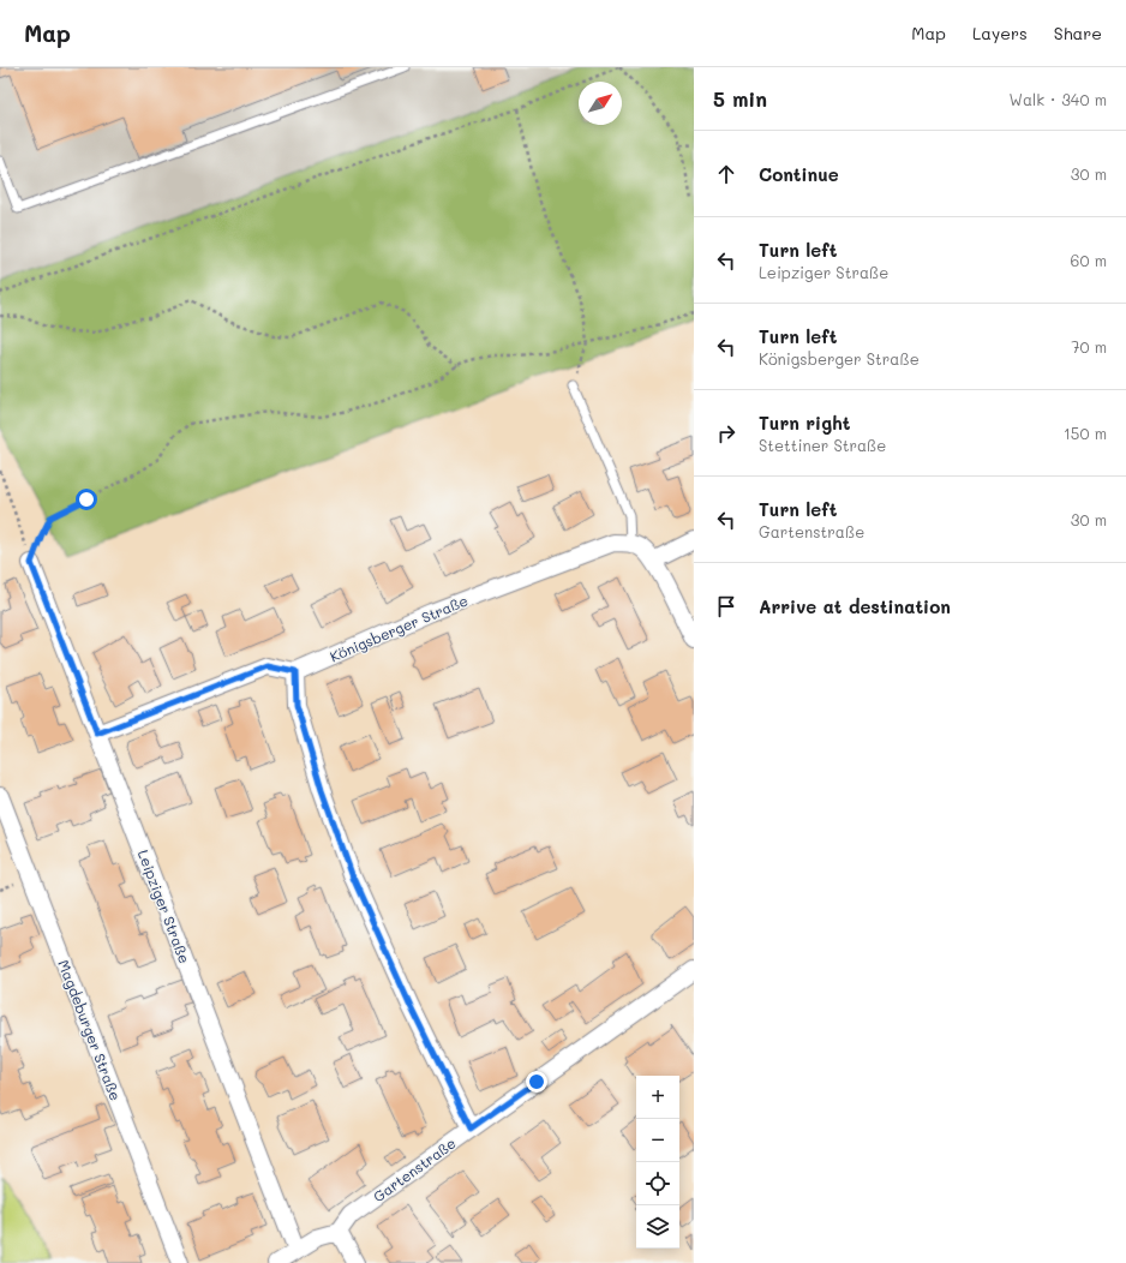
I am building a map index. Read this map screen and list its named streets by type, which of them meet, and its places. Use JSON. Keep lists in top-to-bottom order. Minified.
{"streets":{"street":["Königsberger Straße","Leipziger Straße","Magdeburger Straße","Gartenstraße"]},"north":"top right","page":{"header":"Map","nav":["Map","Layers","Share"],"heading":["5 min","Walk · 340 m"],"list":[["Continue","30 m"],["Turn left","Leipziger Straße","60 m"],["Turn left","Königsberger Straße","70 m"],["Turn right","Stettiner Straße","150 m"],["Turn left","Gartenstraße","30 m"],"Arrive at destination"],"map_buttons":["+","−"]}}
